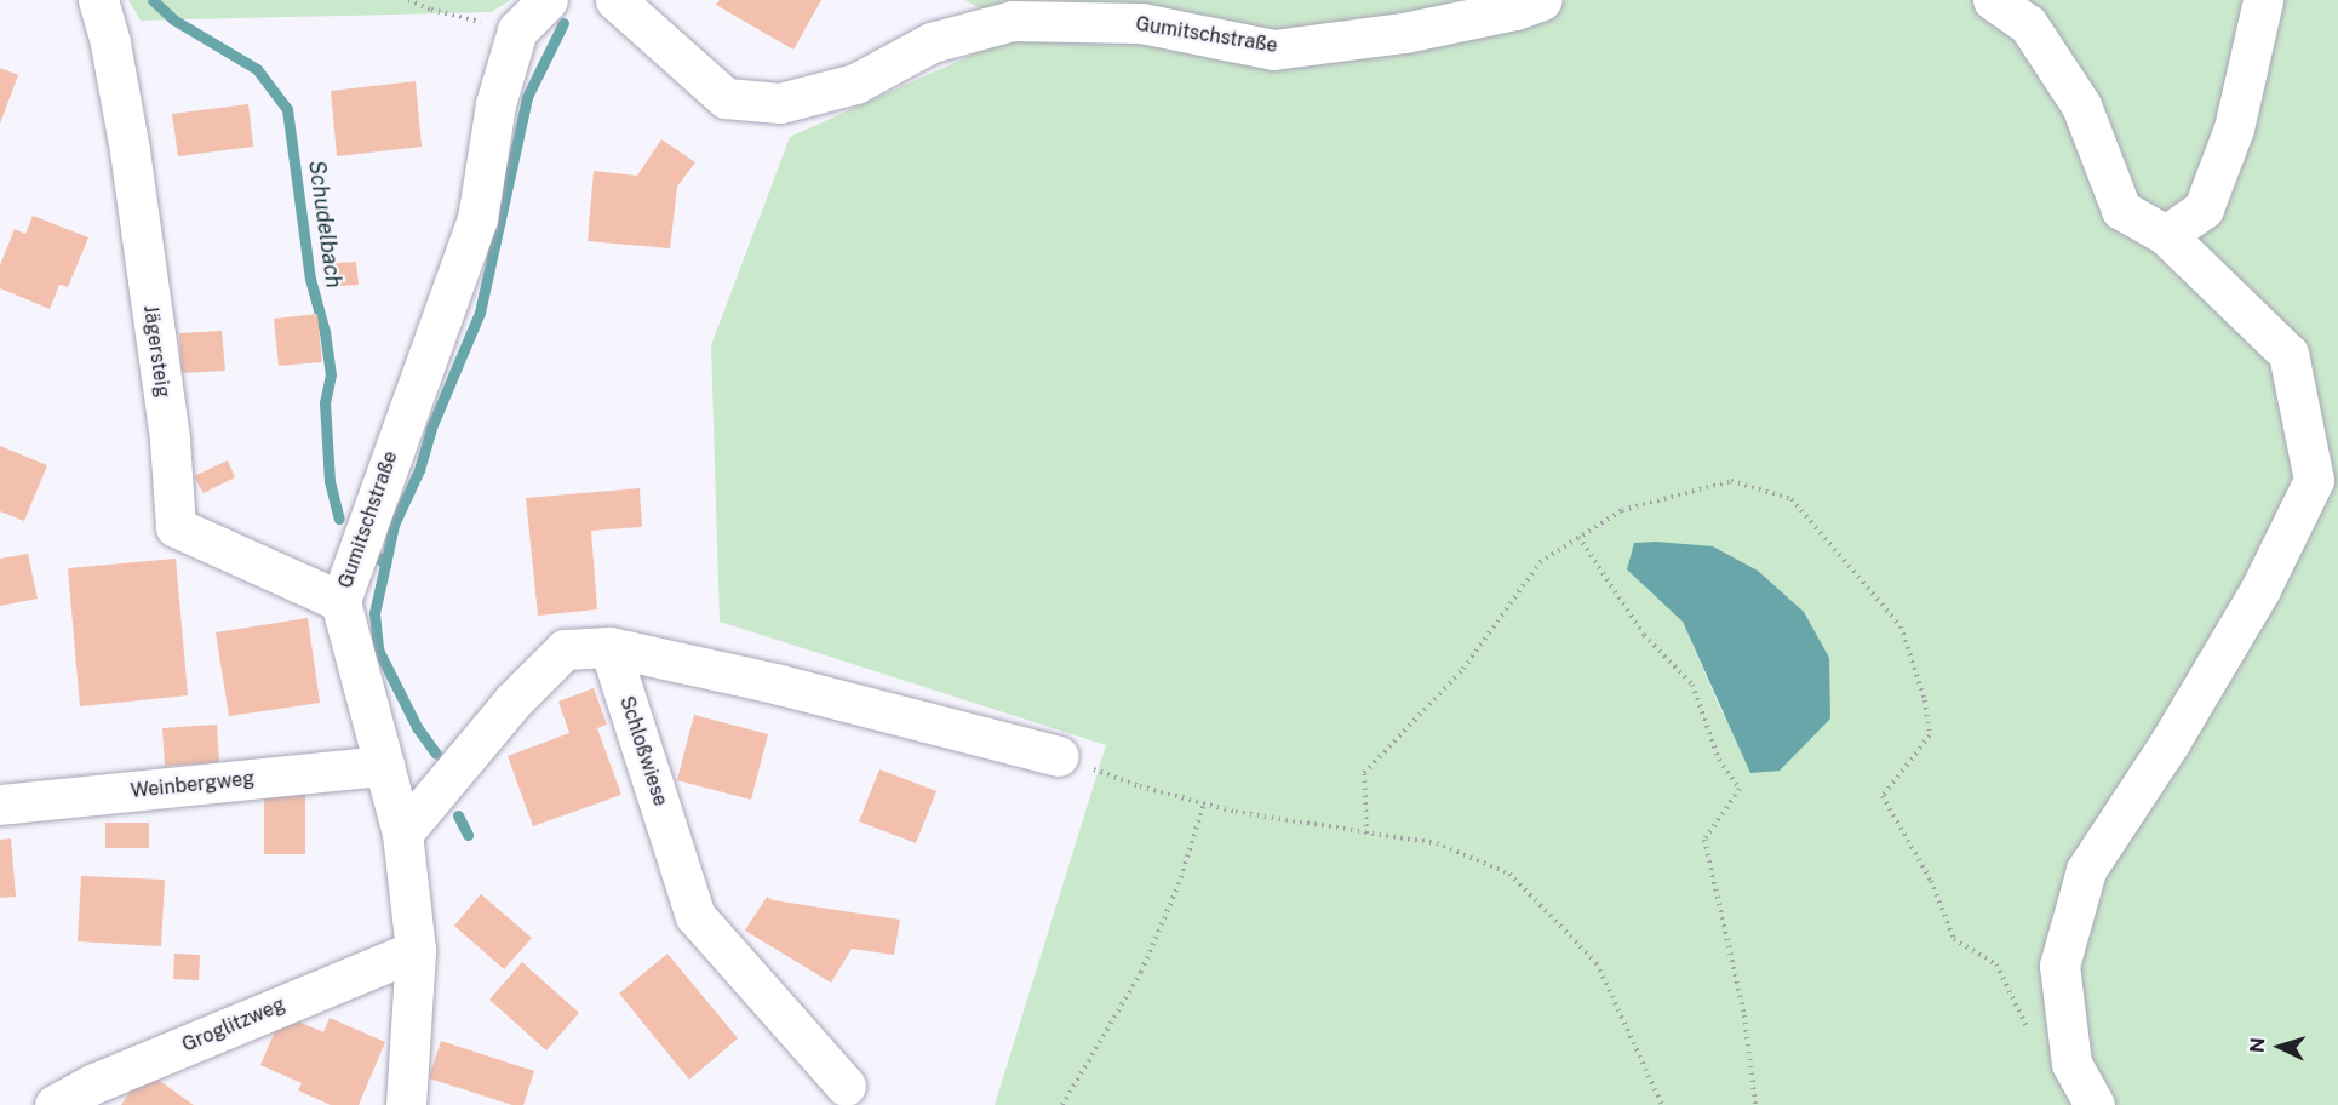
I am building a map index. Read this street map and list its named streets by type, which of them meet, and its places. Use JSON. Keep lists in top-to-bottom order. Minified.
{"streets":{"street":["Gumitschstraße","Jägersteig","Schloßwiese","Weinbergweg","Groglitzweg"]},"crossings":[["Gumitschstraße","Jägersteig"],["Gumitschstraße","Weinbergweg"],["Gumitschstraße","Groglitzweg"]],"water":["Schudelbach"],"north":"left"}
